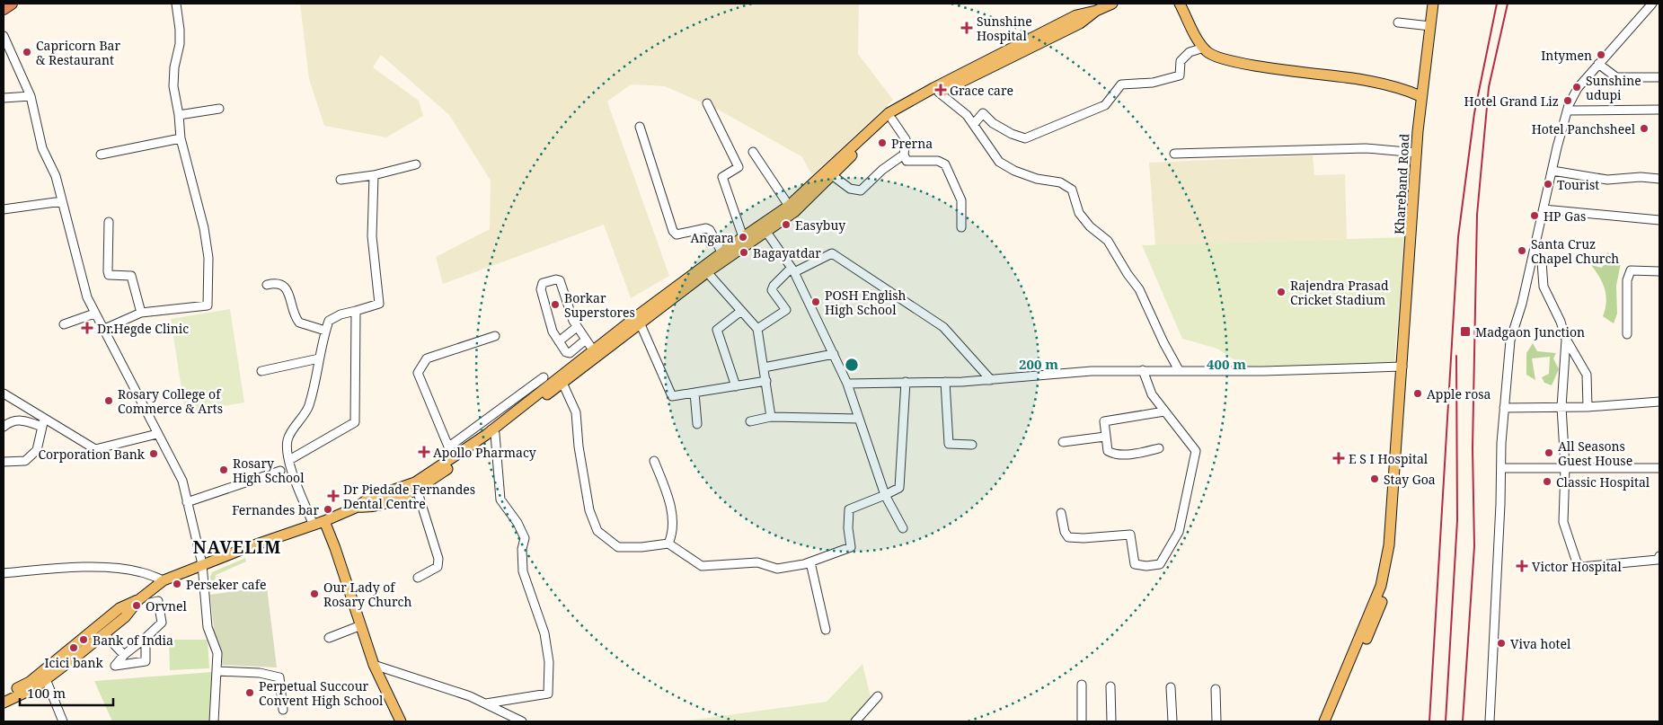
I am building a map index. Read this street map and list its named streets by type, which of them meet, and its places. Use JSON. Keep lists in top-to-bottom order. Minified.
{"streets":{"main road":["Khareband Road"]},"districts":["NAVELIM"],"places":{"health":["Sunshine Hospital","Grace care","Dr.Hegde Clinic","Apollo Pharmacy","E S I Hospital","Dr Piedade Fernandes Dental Centre","Victor Hospital"],"other":["Capricorn Bar & Restaurant","Intymen","Sunshine udupi","Hotel Grand Liz","Hotel Panchsheel","Prerna","Tourist","HP Gas","Easybuy","Angara","Santa Cruz Chapel Church","Bagayatdar","Rajendra Prasad Cricket Stadium","POSH English High School","Borkar Superstores","Apple rosa","Rosary College of Commerce & Arts","All Seasons Guest House","Corporation Bank","Rosary High School","Stay Goa","Classic Hospital","Fernandes bar","Perseker cafe","Our Lady of Rosary Church","Orvnel","Bank of India","Viva hotel","Icici bank","Perpetual Succour Convent High School"],"transit":["Madgaon Junction"]},"scale_bar":"100 m","rings":["200 m","400 m"]}
